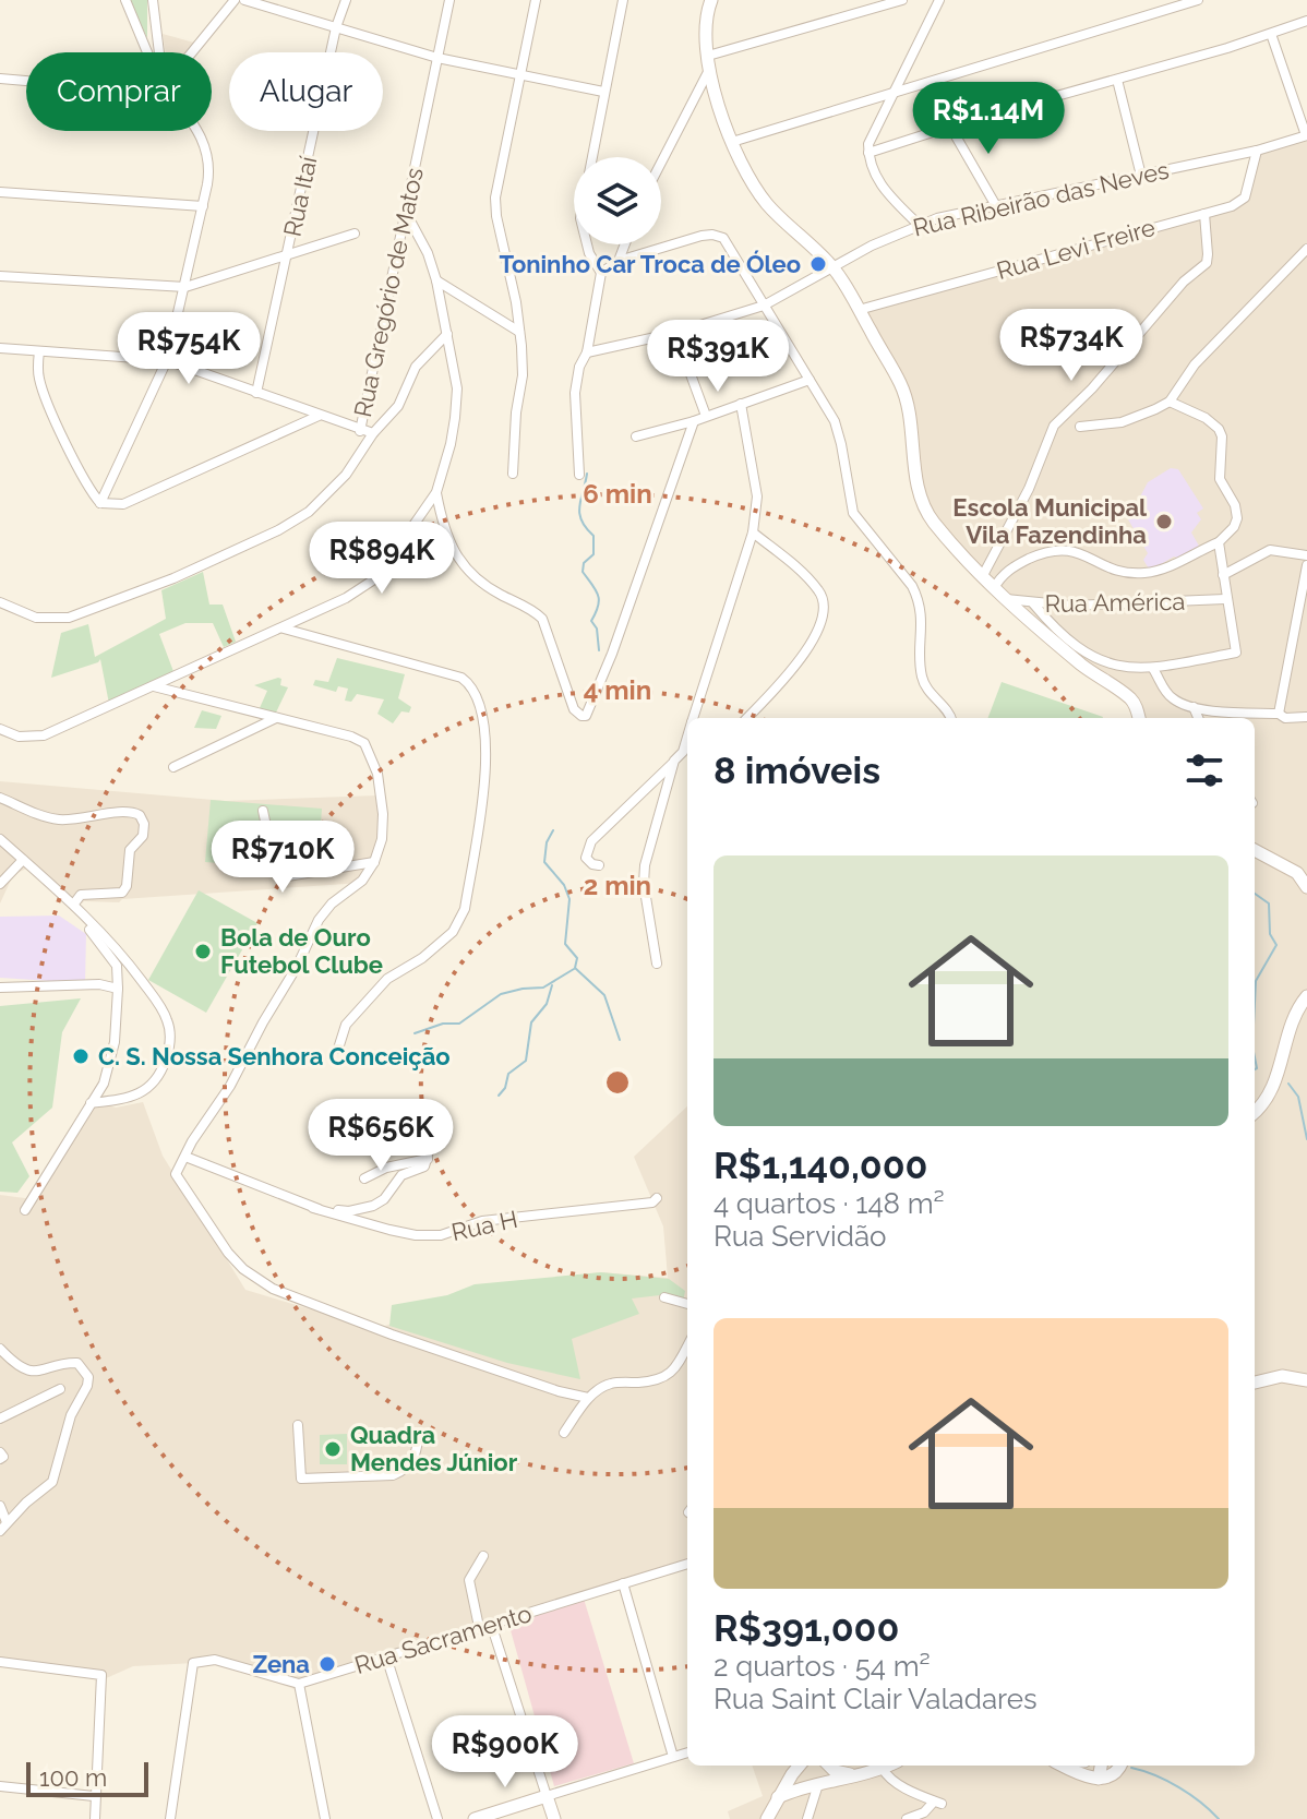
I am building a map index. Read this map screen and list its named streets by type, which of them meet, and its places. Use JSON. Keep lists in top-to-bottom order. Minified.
{"streets":{"street":["Rua Itaí","Rua Ribeirão das Neves","Rua Levi Freire","Rua Gregório de Matos","Rua América","Rua H","Rua Sacramento"]},"crossings":[["Rua Ribeirão das Neves","Rua Levi Freire"]],"places":["Toninho Car Troca de Óleo","Escola Municipal Vila Fazendinha","Bola de Ouro Futebol Clube","C. S. Nossa Senhora Conceição","Quadra Mendes Júnior","Zena"],"scale_bar":"100 m","page":{"chip":["Comprar","Alugar"],"price":["R$1.14M","R$734K","R$754K","R$391K","R$894K","R$710K","R$656K","R$900K"],"heading":"8 imóveis","list":[{"name":"R$1,140,000","note":"4 quartos · 148 m² · Rua Servidão"},{"name":"R$391,000","note":"2 quartos · 54 m² · Rua Saint Clair Valadares"}],"scale":"100 m"},"rings":["6 min","4 min","2 min"]}
